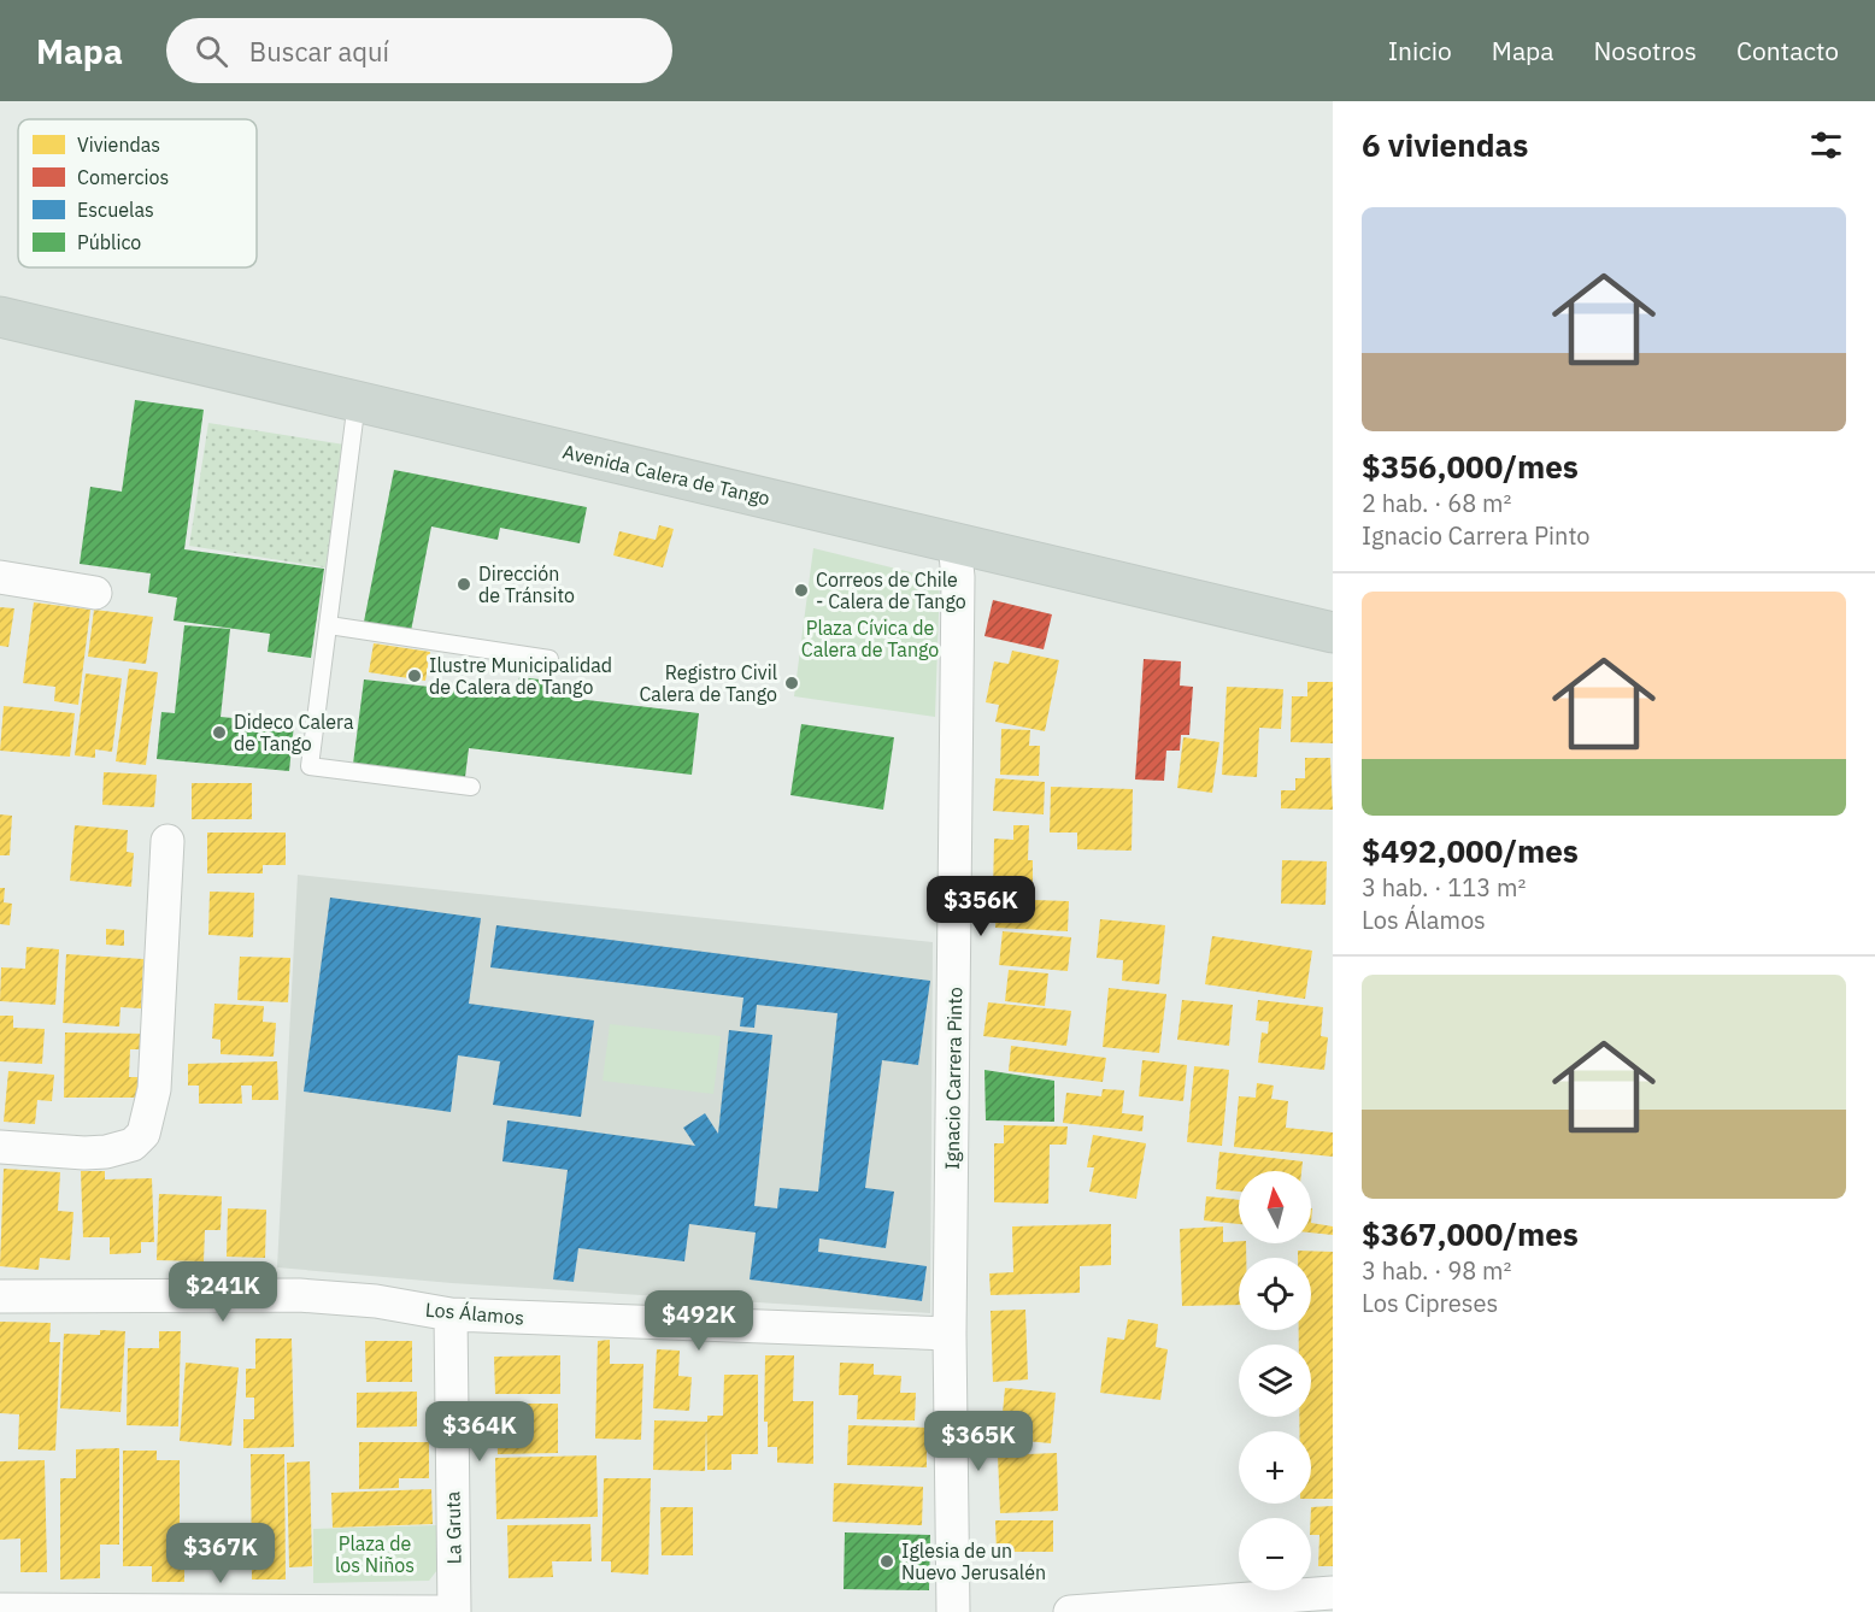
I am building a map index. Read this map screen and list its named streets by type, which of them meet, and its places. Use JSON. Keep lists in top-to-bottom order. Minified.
{"streets":{"main road":["Avenida Calera de Tango"],"street":["Ignacio Carrera Pinto","Los Álamos","La Gruta"]},"crossings":[["Avenida Calera de Tango","Ignacio Carrera Pinto"],["Ignacio Carrera Pinto","Los Álamos"],["Los Álamos","La Gruta"]],"parks":["Plaza Cívica de Calera de Tango","Plaza de los Niños"],"places":["Dirección de Tránsito","Correos de Chile - Calera de Tango","Ilustre Municipalidad de Calera de Tango","Registro Civil Calera de Tango","Dideco Calera de Tango","Iglesia de un Nuevo Jerusalén"],"legend":["Viviendas","Comercios","Escuelas","Público"],"north":"top","page":{"header":"Mapa","search":"Buscar aquí","nav":["Inicio","Mapa","Nosotros","Contacto"],"heading":"6 viviendas","list":[{"name":"$356,000/mes","note":"2 hab. · 68 m² · Ignacio Carrera Pinto"},{"name":"$492,000/mes","note":"3 hab. · 113 m² · Los Álamos"},{"name":"$367,000/mes","note":"3 hab. · 98 m² · Los Cipreses"}],"price":["$356K","$241K","$492K","$364K","$365K","$367K"],"map_buttons":["+","−"]}}
